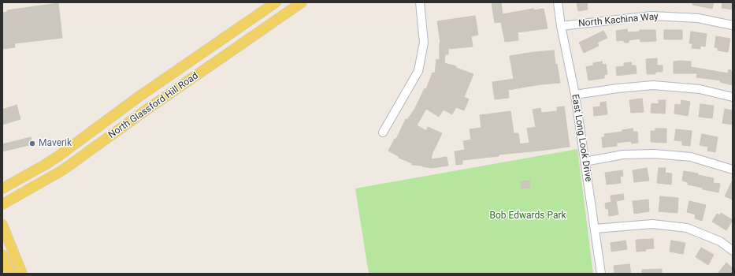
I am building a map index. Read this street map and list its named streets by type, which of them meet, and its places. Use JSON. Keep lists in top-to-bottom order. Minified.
{"streets":{"main road":["North Glassford Hill Road"],"street":["North Kachina Way","East Long Look Drive"]},"crossings":[["North Kachina Way","East Long Look Drive"]],"parks":["Bob Edwards Park"],"places":["Maverik"]}
